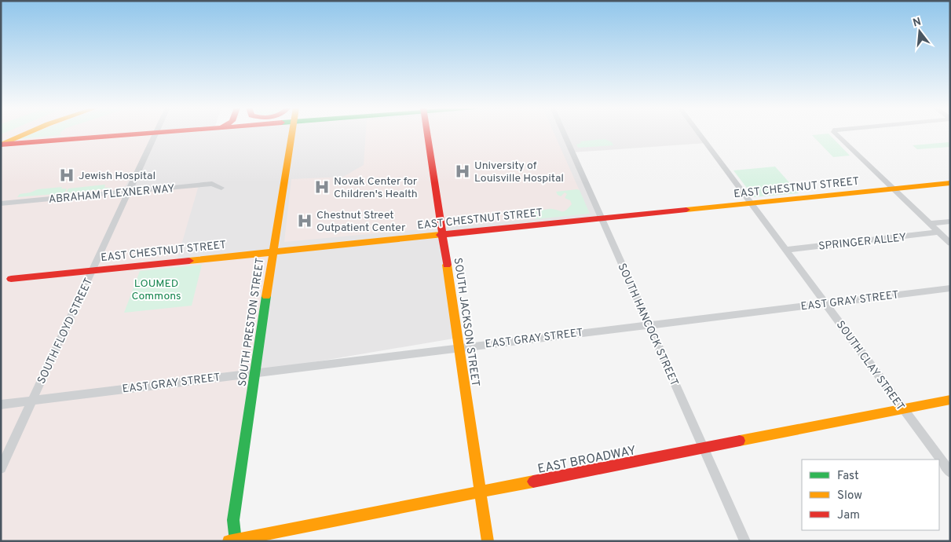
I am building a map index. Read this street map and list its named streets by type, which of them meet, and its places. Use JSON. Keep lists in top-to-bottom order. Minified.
{"streets":{"main road":["EAST CHESTNUT STREET","SOUTH PRESTON STREET","SOUTH JACKSON STREET","EAST BROADWAY"],"street":["ABRAHAM FLEXNER WAY","SPRINGER ALLEY","EAST GRAY STREET","SOUTH HANCOCK STREET","SOUTH FLOYD STREET","SOUTH CLAY STREET"]},"crossings":[["EAST CHESTNUT STREET","SOUTH PRESTON STREET"],["EAST CHESTNUT STREET","SOUTH JACKSON STREET"],["EAST CHESTNUT STREET","SOUTH HANCOCK STREET"],["EAST CHESTNUT STREET","SOUTH FLOYD STREET"],["EAST CHESTNUT STREET","SOUTH CLAY STREET"],["ABRAHAM FLEXNER WAY","SOUTH FLOYD STREET"],["SPRINGER ALLEY","SOUTH CLAY STREET"],["EAST GRAY STREET","SOUTH PRESTON STREET"],["EAST GRAY STREET","SOUTH JACKSON STREET"],["EAST GRAY STREET","SOUTH HANCOCK STREET"],["EAST GRAY STREET","SOUTH FLOYD STREET"],["EAST GRAY STREET","SOUTH CLAY STREET"],["SOUTH PRESTON STREET","EAST BROADWAY"],["SOUTH JACKSON STREET","EAST BROADWAY"],["SOUTH HANCOCK STREET","EAST BROADWAY"],["SOUTH CLAY STREET","EAST BROADWAY"]],"parks":["LOUMED Commons"],"places":{"hospital":["University of Louisville Hospital","Jewish Hospital","Novak Center for Children's Health","Chestnut Street Outpatient Center"]},"legend":["Fast","Slow","Jam"],"north":"top"}
